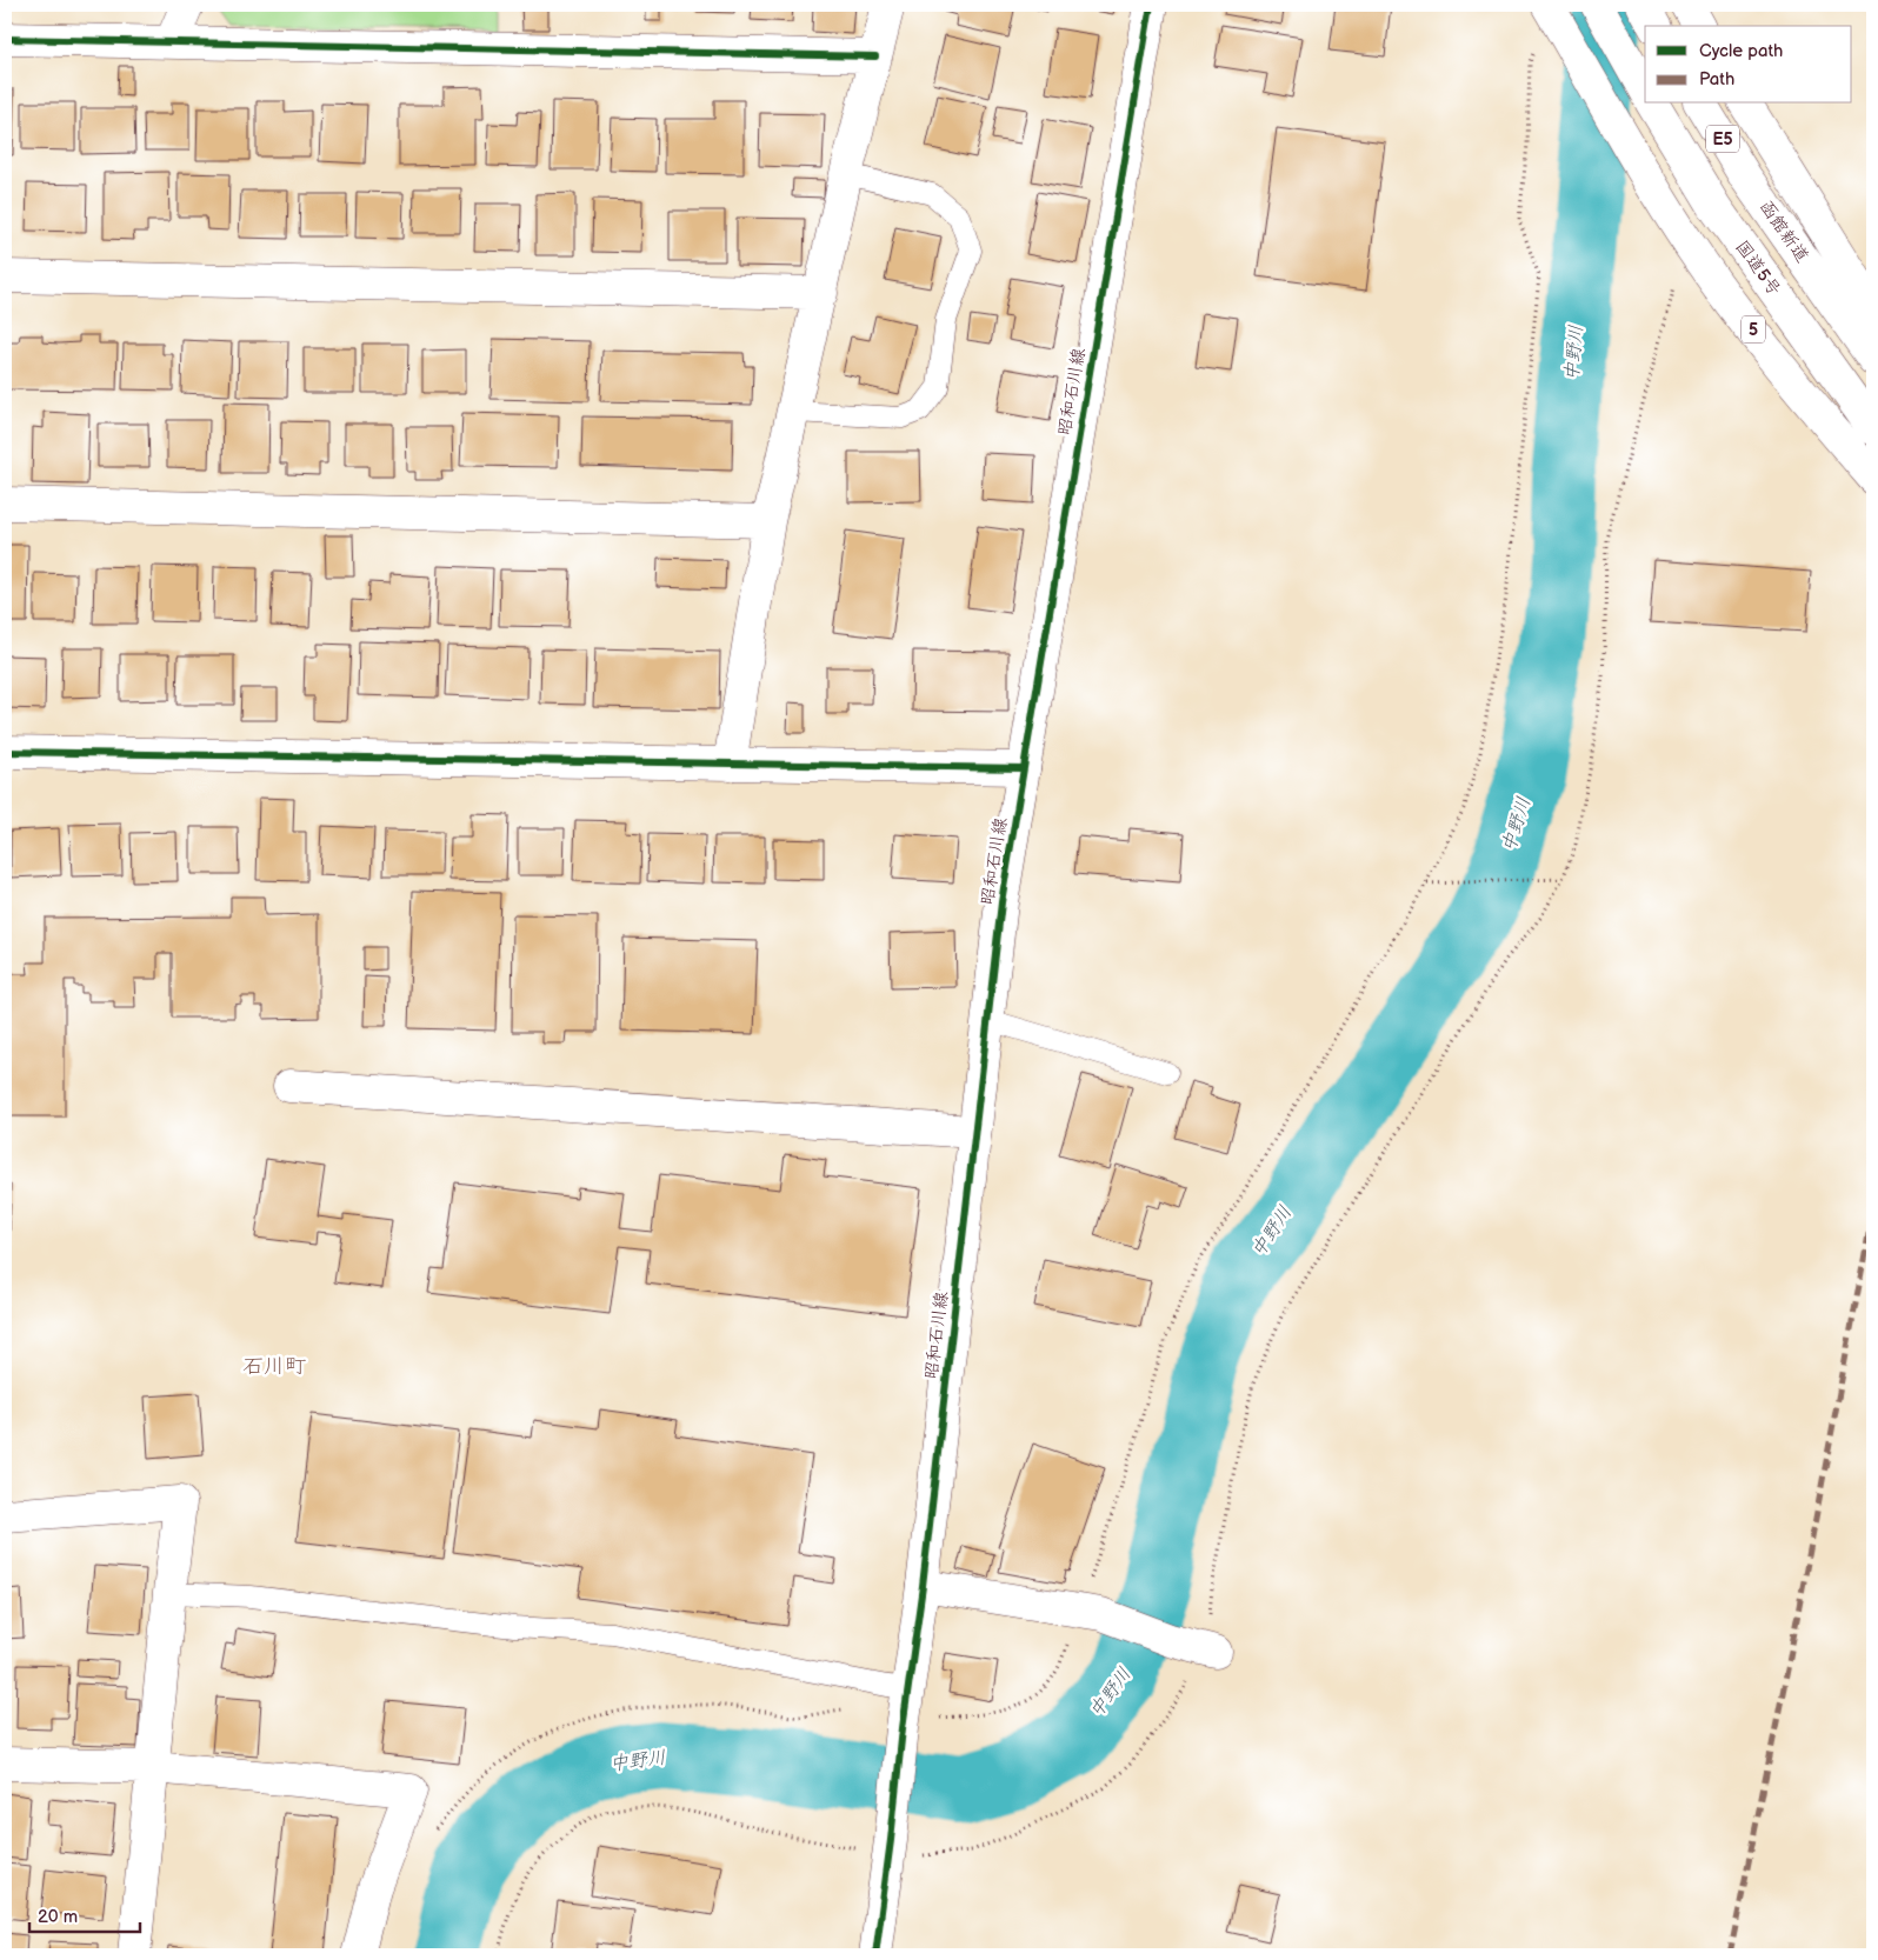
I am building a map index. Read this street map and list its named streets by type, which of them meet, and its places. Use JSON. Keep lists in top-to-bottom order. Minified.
{"streets":{"main road":["E5","函館新道","国道5号","5","昭和石川線"]},"districts":["石川町"],"water":["中野川"],"legend":["Cycle path","Path"],"scale_bar":"20 m"}
